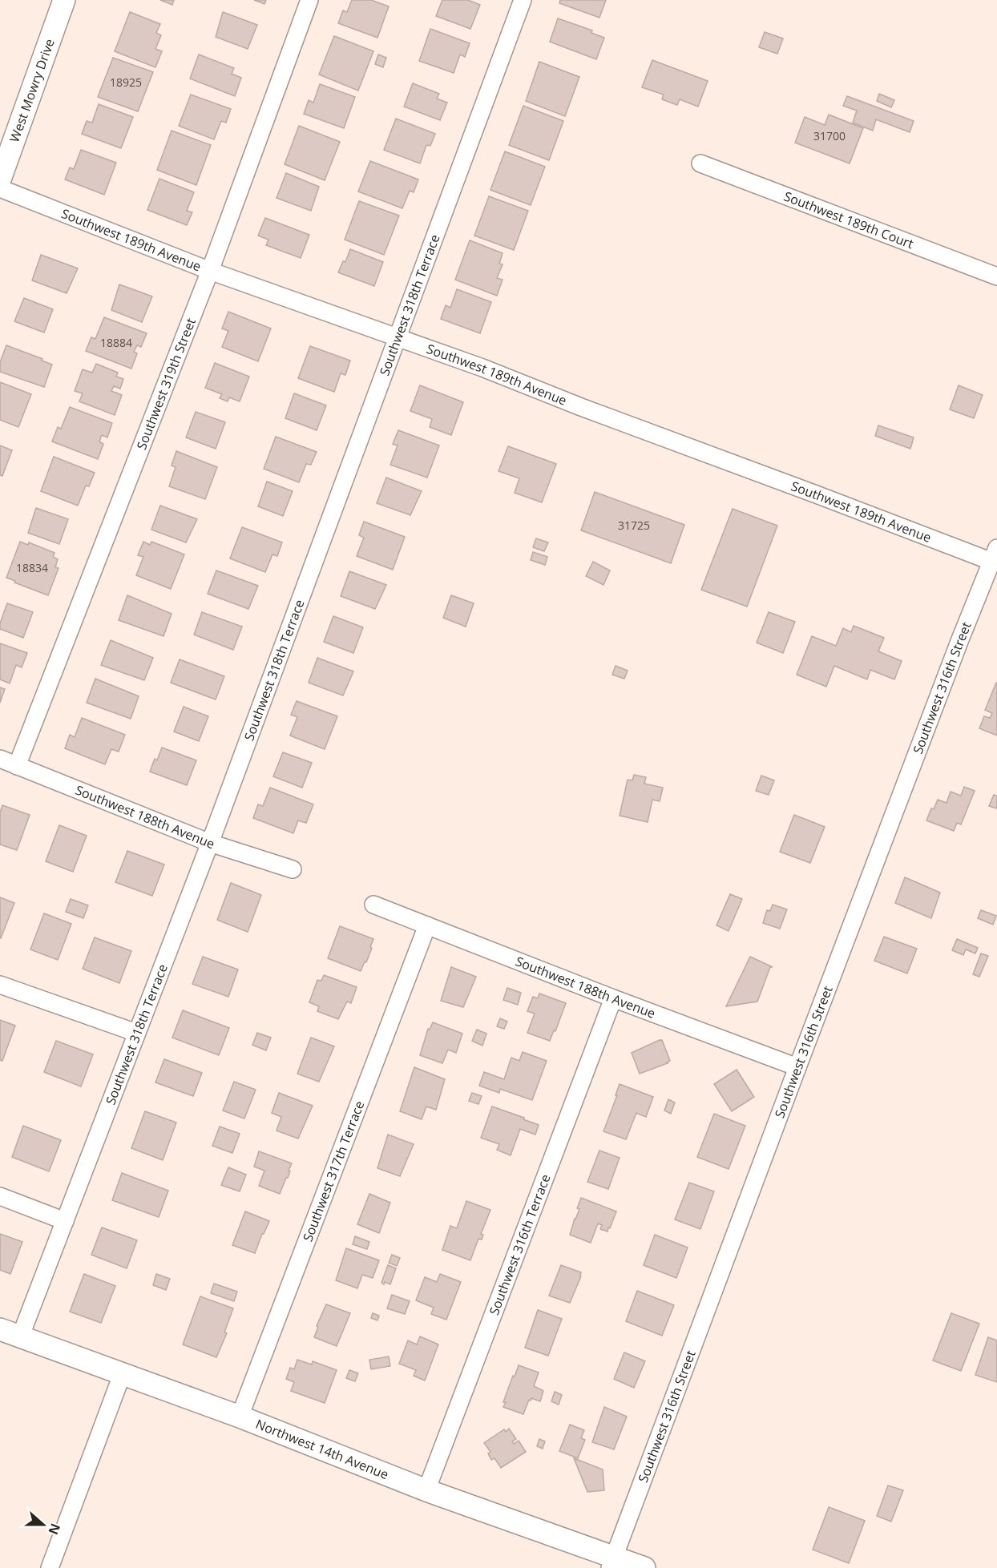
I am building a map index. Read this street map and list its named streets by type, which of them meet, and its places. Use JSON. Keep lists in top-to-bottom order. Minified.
{"streets":{"street":["West Mowry Drive","Southwest 189th Court","Southwest 189th Avenue","Southwest 318th Terrace","Southwest 319th Street","Southwest 316th Street","Southwest 188th Avenue","Southwest 317th Terrace","Southwest 316th Terrace","Northwest 14th Avenue"]},"crossings":[["Southwest 189th Avenue","Southwest 318th Terrace"],["Southwest 189th Avenue","Southwest 319th Street"],["Southwest 189th Avenue","Southwest 316th Street"],["Southwest 318th Terrace","Southwest 188th Avenue"],["Southwest 318th Terrace","Northwest 14th Avenue"],["Southwest 319th Street","Southwest 188th Avenue"],["Southwest 316th Street","Southwest 188th Avenue"],["Southwest 316th Street","Northwest 14th Avenue"],["Southwest 188th Avenue","Southwest 317th Terrace"],["Southwest 188th Avenue","Southwest 316th Terrace"],["Southwest 317th Terrace","Northwest 14th Avenue"],["Southwest 316th Terrace","Northwest 14th Avenue"]],"house_numbers":["18925","31700","18884","31725","18834"],"north":"right"}
